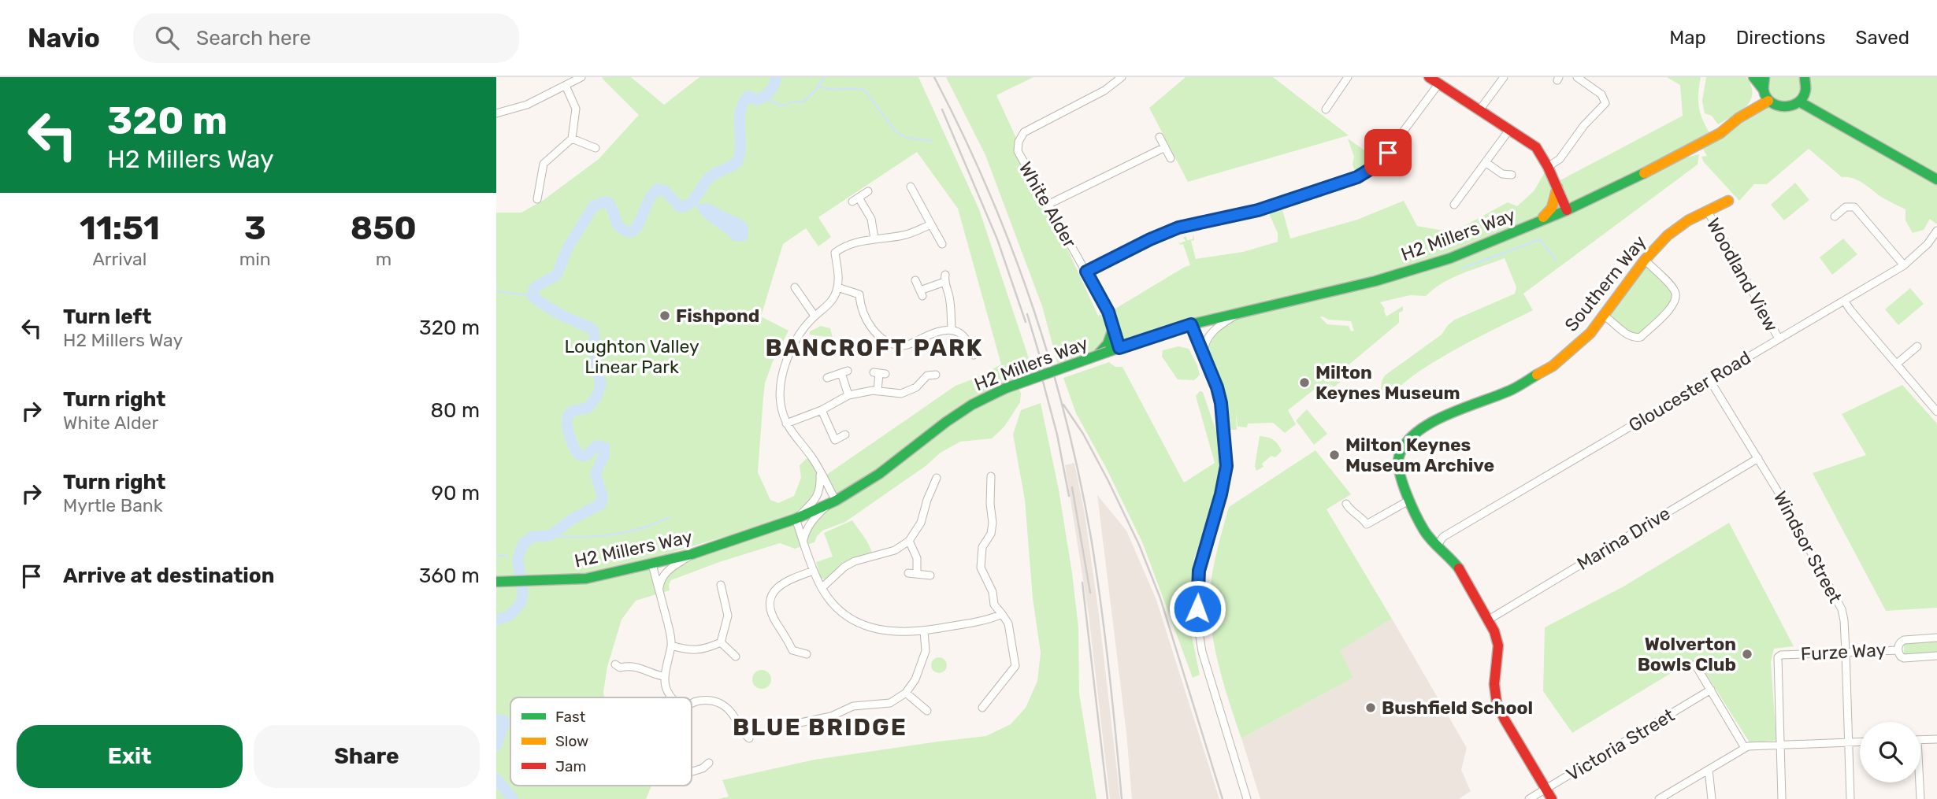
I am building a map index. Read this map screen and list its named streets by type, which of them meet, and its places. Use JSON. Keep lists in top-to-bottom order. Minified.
{"streets":{"street":["White Alder","H2 Millers Way","Woodland View","Southern Way","Gloucester Road","Marina Drive","Windsor Street","Furze Way","Victoria Street"]},"crossings":[["White Alder","H2 Millers Way"],["Woodland View","Southern Way"],["Woodland View","Gloucester Road"],["Southern Way","Gloucester Road"],["Southern Way","Marina Drive"],["Southern Way","Victoria Street"],["Gloucester Road","Windsor Street"],["Marina Drive","Windsor Street"],["Windsor Street","Furze Way"]],"districts":["BANCROFT PARK","BLUE BRIDGE"],"parks":["Loughton Valley Linear Park"],"places":["Fishpond","Milton Keynes Museum","Milton Keynes Museum Archive","Wolverton Bowls Club","Bushfield School"],"legend":["Fast","Slow","Jam"],"page":{"header":"Navio","search":"Search here","nav":["Map","Directions","Saved"],"turn":["320 m","H2 Millers Way"],"eta":["11:51","Arrival","3","min","850","m"],"list":[{"name":"Turn left","note":"H2 Millers Way","value":"320 m"},{"name":"Turn right","note":"White Alder","value":"80 m"},{"name":"Turn right","note":"Myrtle Bank","value":"90 m"},{"name":"Arrive at destination","value":"360 m"}],"buttons":["Exit","Share"]}}
